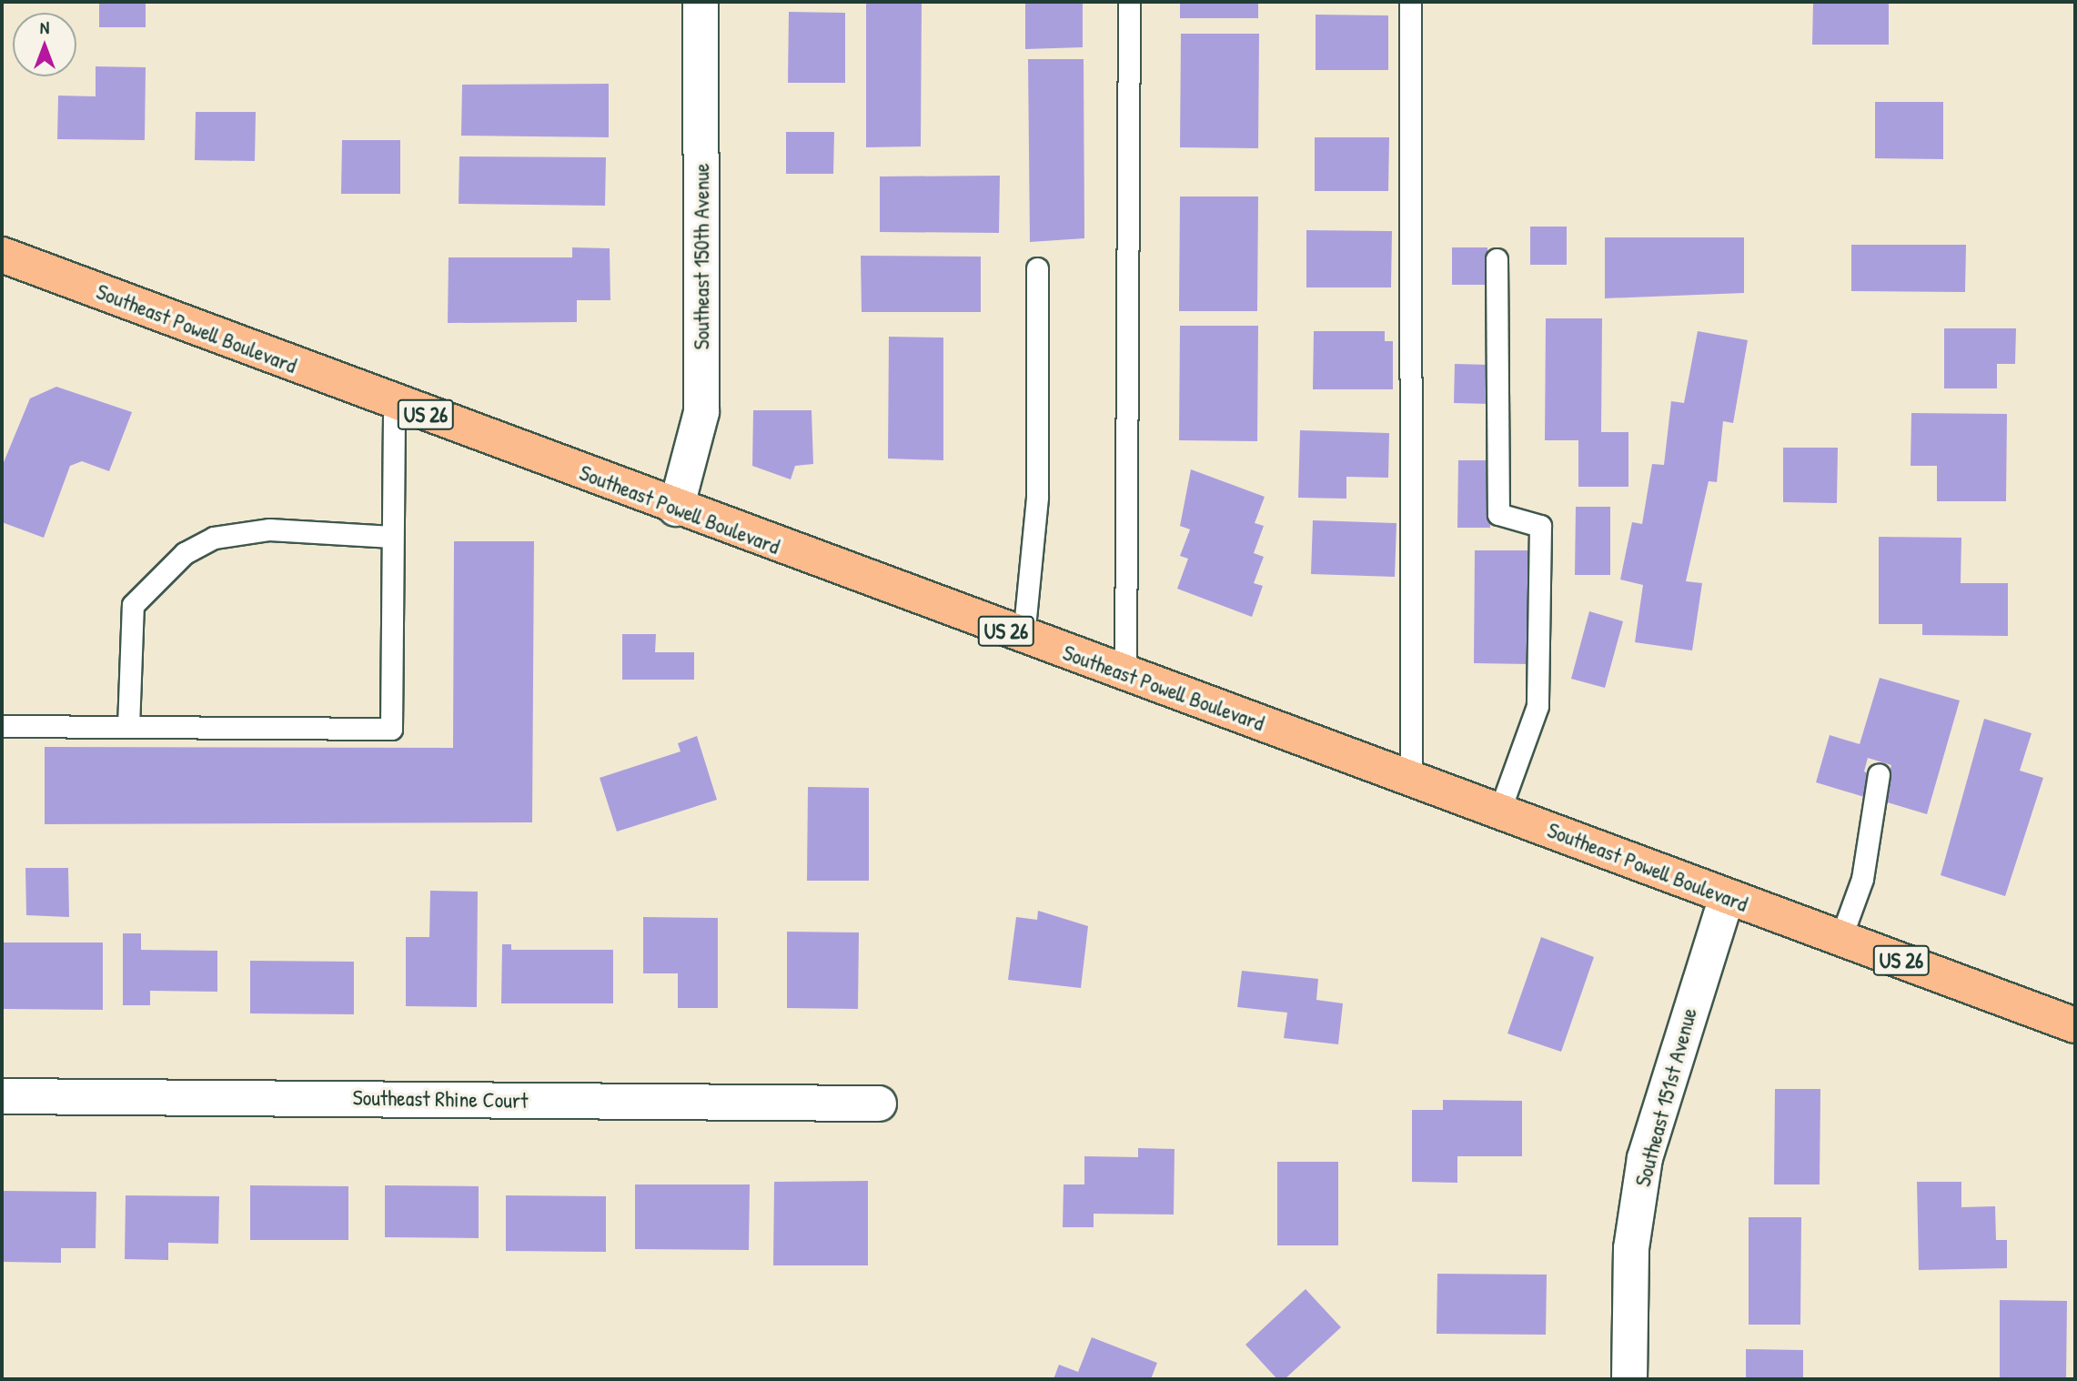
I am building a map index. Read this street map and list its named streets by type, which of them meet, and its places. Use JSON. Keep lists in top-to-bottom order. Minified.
{"streets":{"main road":["Southeast Powell Boulevard","US 26"],"street":["Southeast 150th Avenue","Southeast 151st Avenue","Southeast Rhine Court"]},"crossings":[["Southeast 150th Avenue","Southeast Powell Boulevard"],["Southeast Powell Boulevard","Southeast 151st Avenue"]],"north":"top"}
